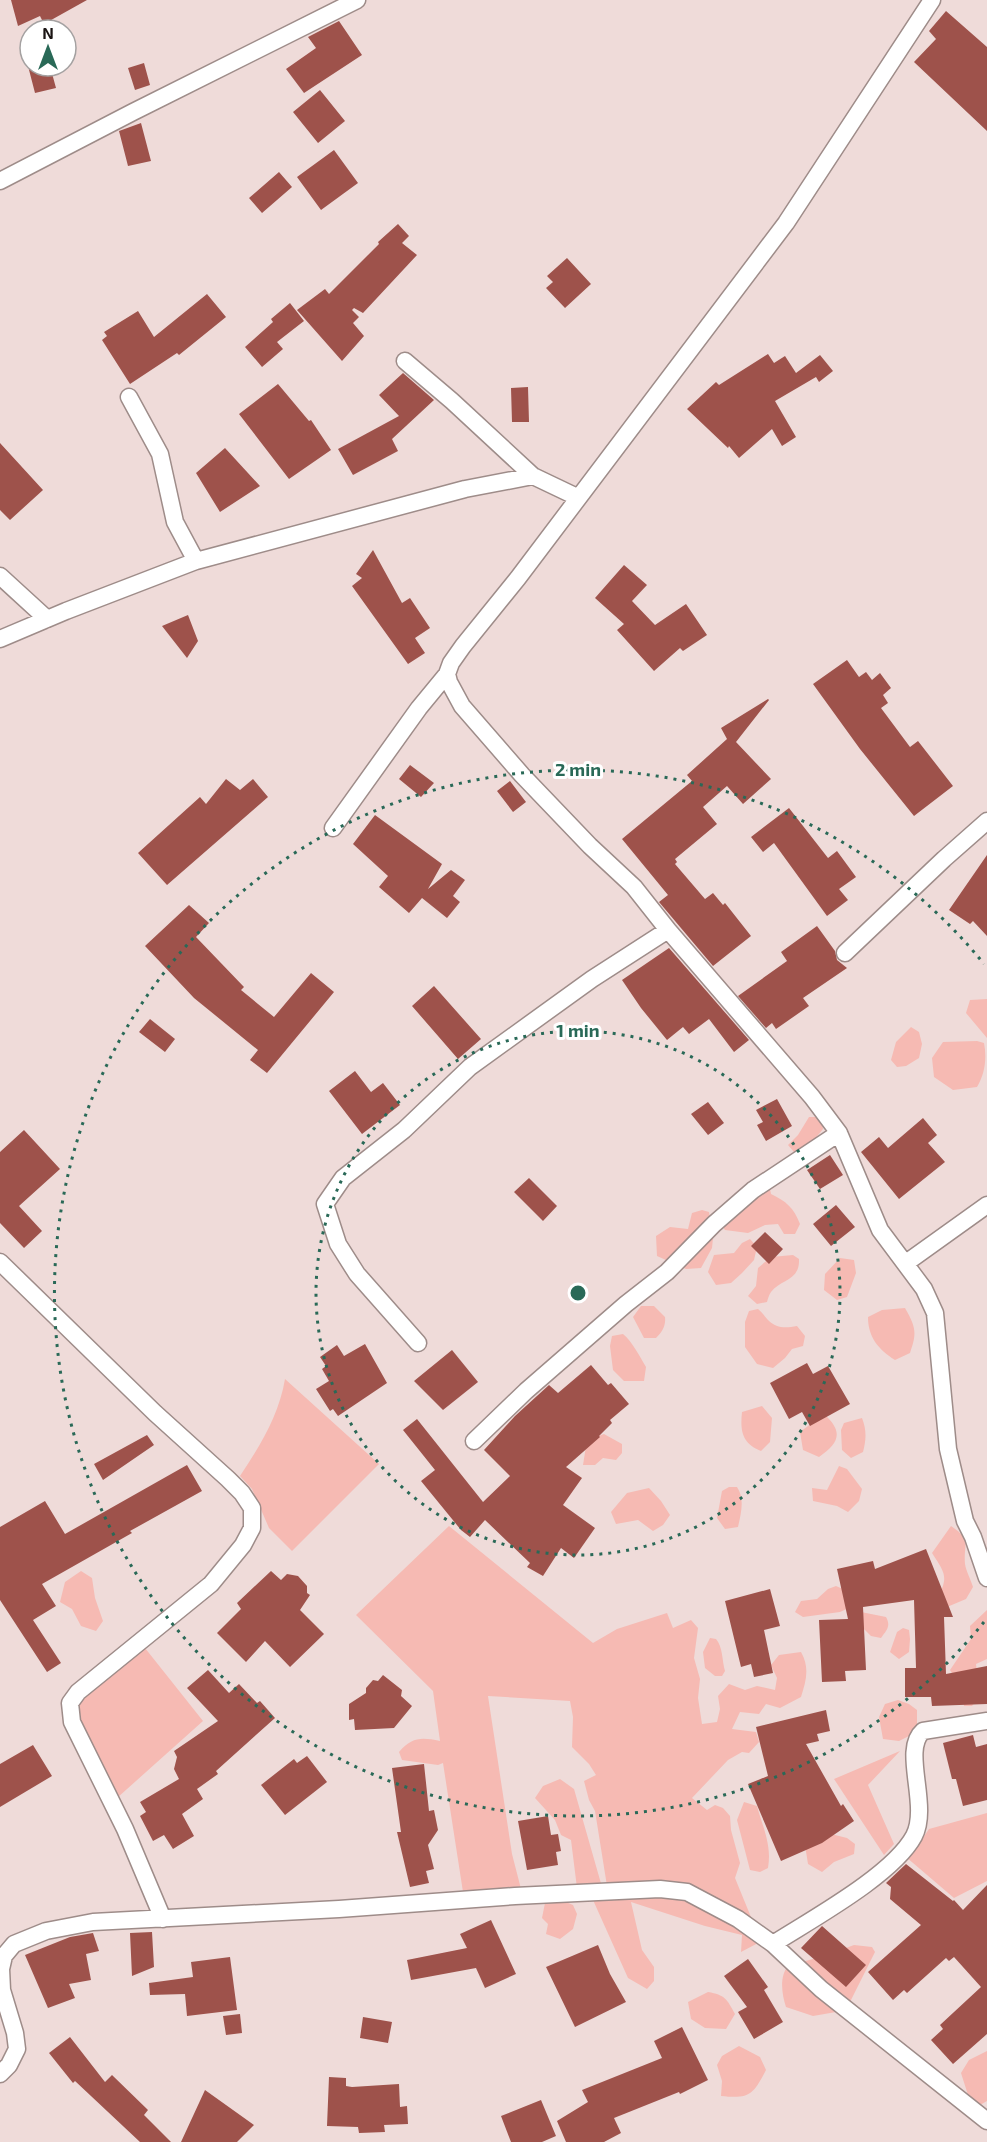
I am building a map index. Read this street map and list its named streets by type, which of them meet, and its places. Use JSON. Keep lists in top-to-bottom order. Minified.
{"north":"top","rings":["2 min","1 min"]}
